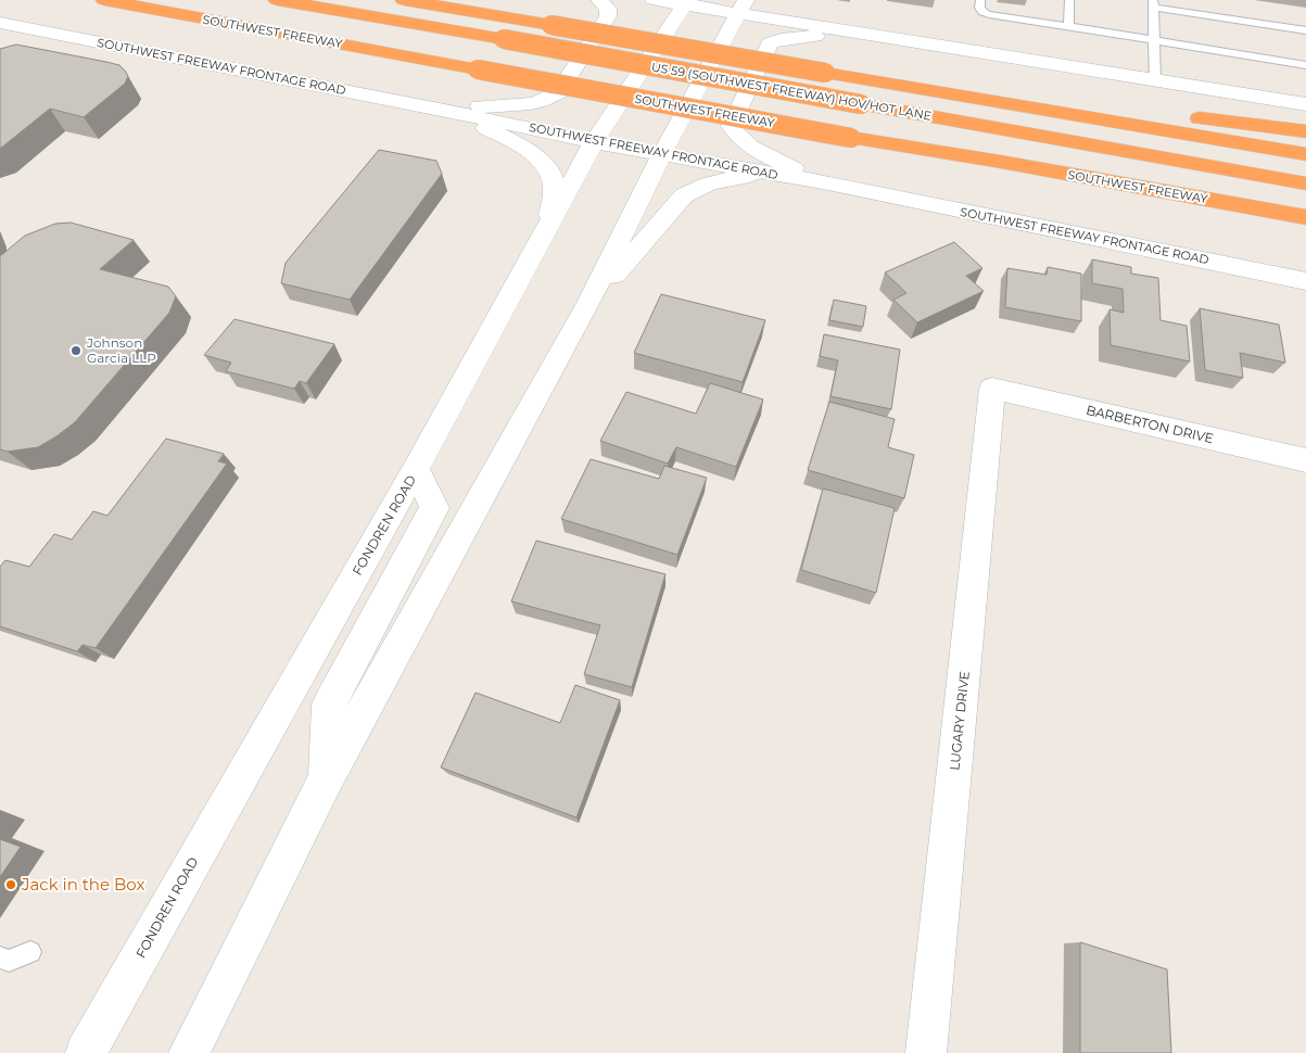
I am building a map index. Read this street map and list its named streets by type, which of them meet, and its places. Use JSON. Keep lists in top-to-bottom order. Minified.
{"streets":{"highway":["SOUTHWEST FREEWAY","US 59 (SOUTHWEST FREEWAY) HOV/HOT LANE"],"main road":["SOUTHWEST FREEWAY FRONTAGE ROAD","BARBERTON DRIVE","FONDREN ROAD","LUGARY DRIVE"]},"crossings":[["SOUTHWEST FREEWAY FRONTAGE ROAD","FONDREN ROAD"],["BARBERTON DRIVE","LUGARY DRIVE"]],"places":["Johnson Garcia LLP","Jack in the Box"]}
